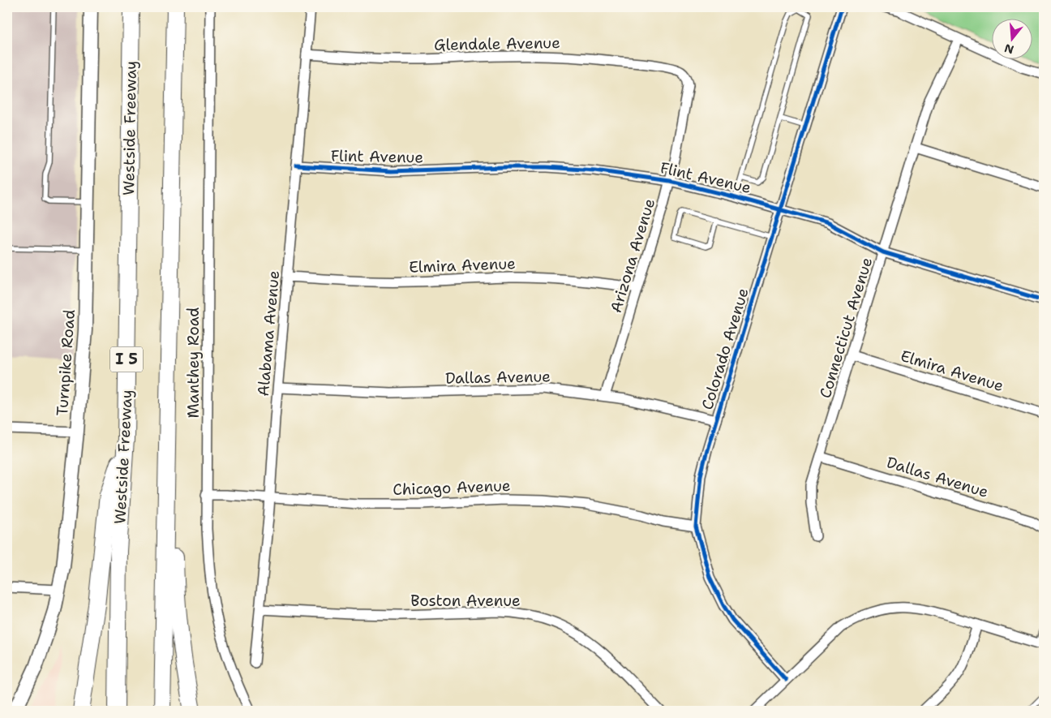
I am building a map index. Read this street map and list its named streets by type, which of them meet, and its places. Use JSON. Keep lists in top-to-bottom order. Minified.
{"streets":{"highway":["Westside Freeway","I 5"],"street":["Glendale Avenue","Flint Avenue","Arizona Avenue","Elmira Avenue","Connecticut Avenue","Alabama Avenue","Colorado Avenue","Turnpike Road","Manthey Road","Dallas Avenue","Chicago Avenue","Boston Avenue"]},"crossings":[["Glendale Avenue","Arizona Avenue"],["Glendale Avenue","Alabama Avenue"],["Flint Avenue","Arizona Avenue"],["Flint Avenue","Connecticut Avenue"],["Flint Avenue","Alabama Avenue"],["Flint Avenue","Colorado Avenue"],["Arizona Avenue","Elmira Avenue"],["Arizona Avenue","Dallas Avenue"],["Elmira Avenue","Connecticut Avenue"],["Elmira Avenue","Alabama Avenue"],["Connecticut Avenue","Dallas Avenue"],["Alabama Avenue","Dallas Avenue"],["Alabama Avenue","Chicago Avenue"],["Alabama Avenue","Boston Avenue"],["Colorado Avenue","Dallas Avenue"],["Colorado Avenue","Chicago Avenue"],["Manthey Road","Chicago Avenue"]],"north":"bottom"}
